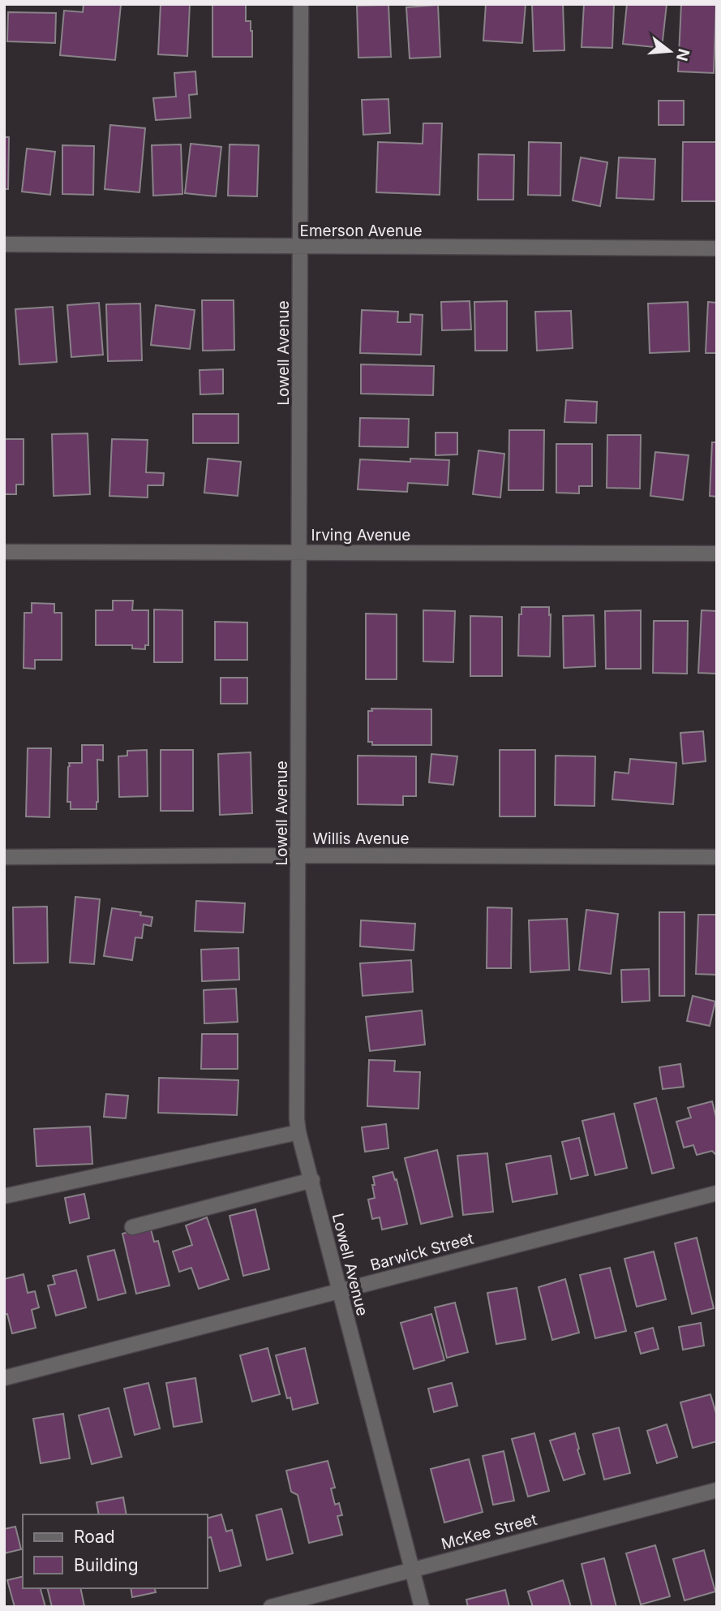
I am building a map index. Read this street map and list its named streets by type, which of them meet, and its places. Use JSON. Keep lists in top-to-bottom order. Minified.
{"streets":{"street":["Emerson Avenue","Lowell Avenue","Irving Avenue","Willis Avenue","Barwick Street","McKee Street"]},"crossings":[["Emerson Avenue","Lowell Avenue"],["Lowell Avenue","Irving Avenue"],["Lowell Avenue","Willis Avenue"],["Lowell Avenue","Barwick Street"],["Lowell Avenue","McKee Street"]],"legend":["Road","Building"],"north":"right"}
